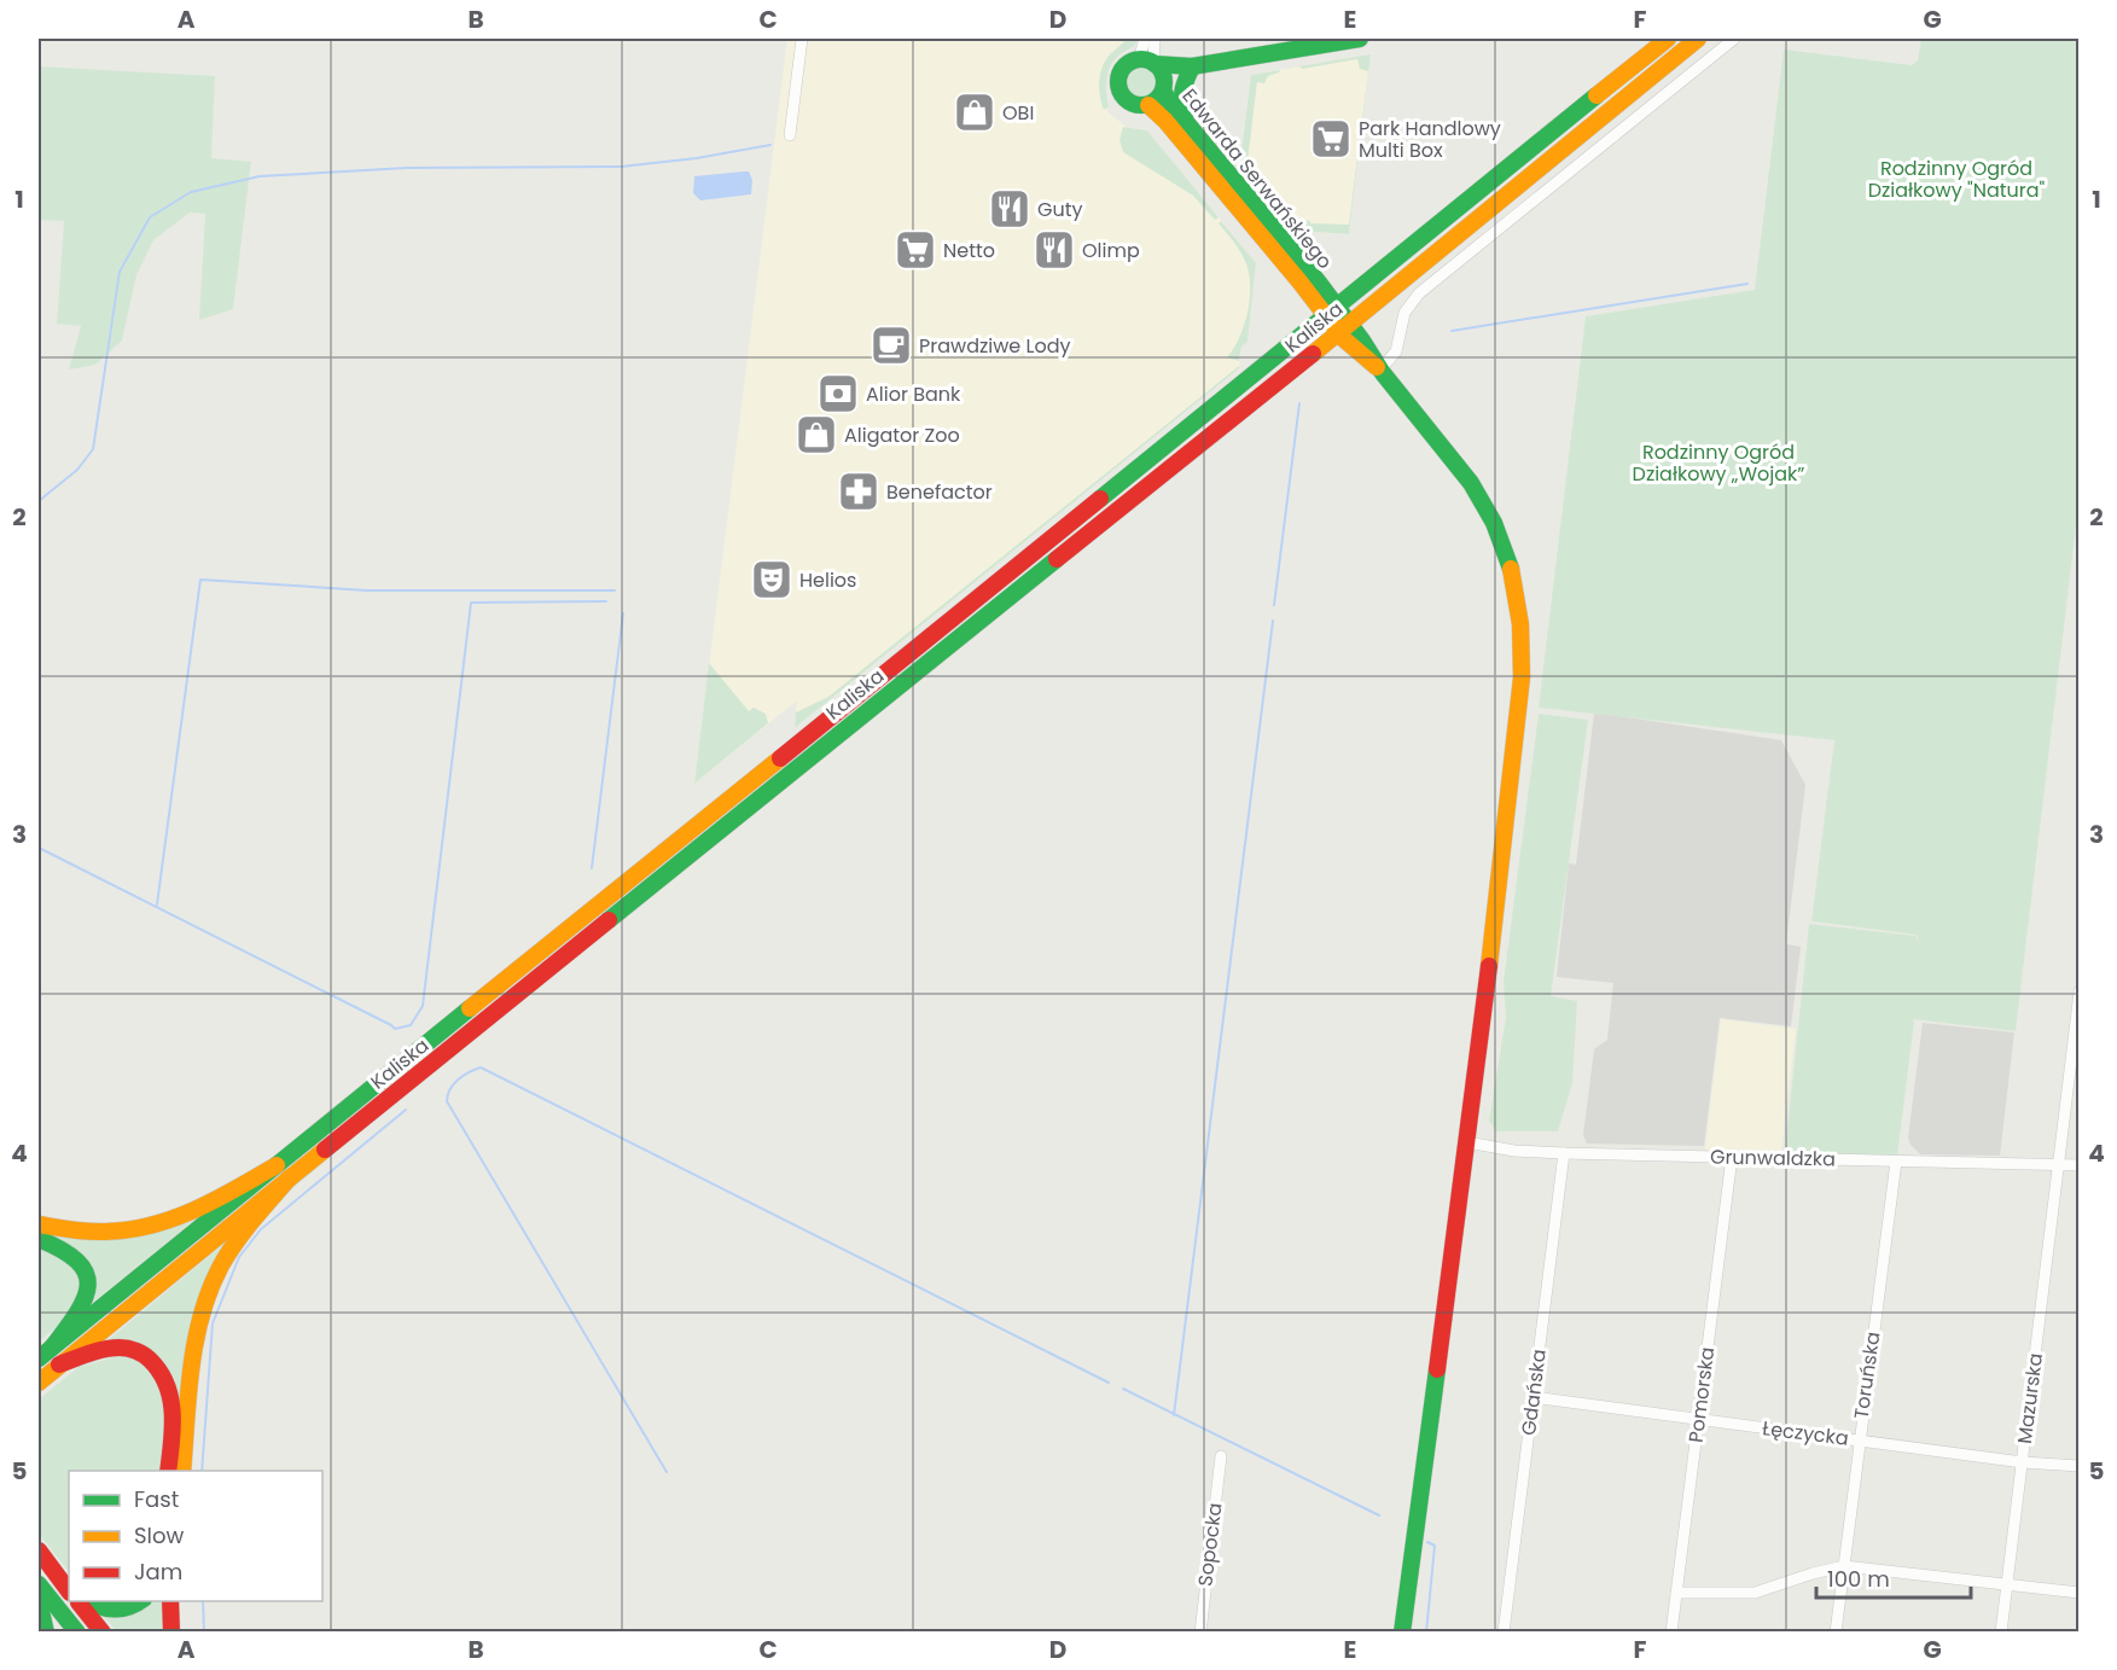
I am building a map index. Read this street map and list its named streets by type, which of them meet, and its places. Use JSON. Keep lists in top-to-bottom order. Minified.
{"streets":{"main road":["Edwarda Serwańskiego","Kaliska"],"street":["Grunwaldzka","Toruńska","Gdańska","Pomorska","Mazurska","Łęczycka","Sopocka"]},"crossings":[["Edwarda Serwańskiego","Kaliska"],["Edwarda Serwańskiego","Grunwaldzka"],["Grunwaldzka","Toruńska"],["Grunwaldzka","Gdańska"],["Grunwaldzka","Pomorska"],["Grunwaldzka","Mazurska"],["Toruńska","Łęczycka"],["Gdańska","Łęczycka"],["Pomorska","Łęczycka"],["Mazurska","Łęczycka"]],"parks":["Rodzinny Ogród Działkowy \"Natura\"","Rodzinny Ogród Działkowy „Wojak”"],"places":{"shop":["OBI","Aligator Zoo"],"supermarket":["Park Handlowy Multi Box","Netto"],"restaurant":["Guty","Olimp"],"cafe":["Prawdziwe Lody"],"bank":["Alior Bank"],"pharmacy":["Benefactor"],"theatre":["Helios"]},"legend":["Fast","Slow","Jam"],"scale_bar":"100 m","grid":{"columns":["A","B","C","D","E","F","G"],"rows":["1","2","3","4","5"]}}
